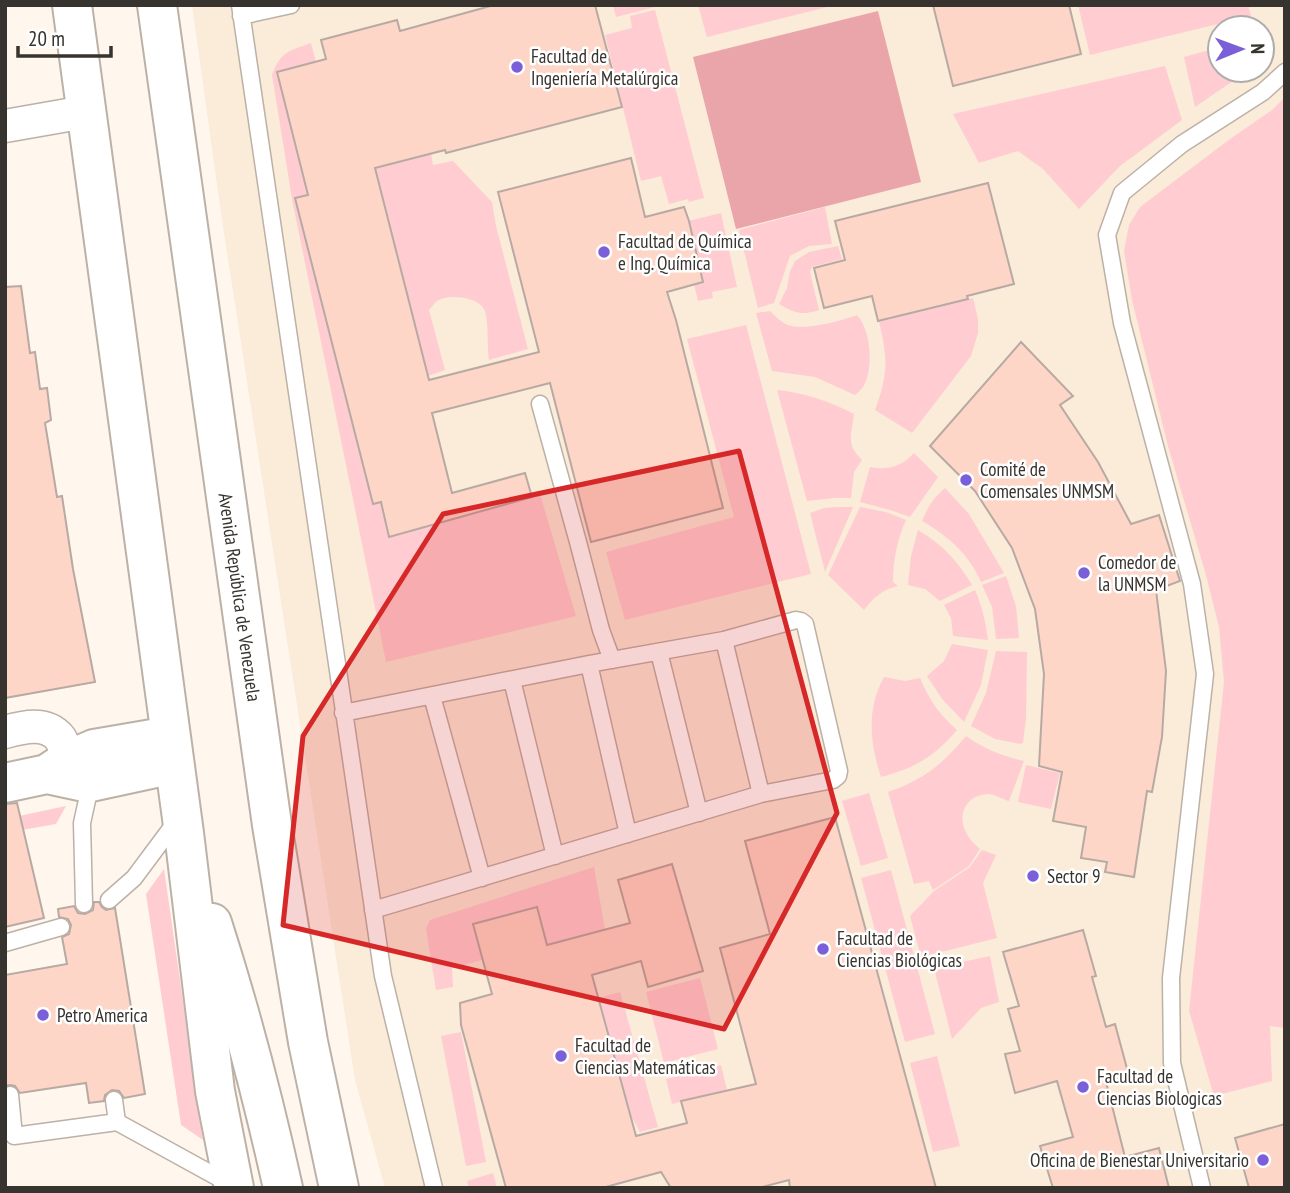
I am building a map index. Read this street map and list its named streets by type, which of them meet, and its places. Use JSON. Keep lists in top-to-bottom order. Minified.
{"streets":{"main road":["Avenida República de Venezuela"]},"places":["Facultad de Ingeniería Metalúrgica","Facultad de Química e Ing. Química","Comité de Comensales UNMSM","Comedor de la UNMSM","Sector 9","Facultad de Ciencias Biológicas","Petro America","Facultad de Ciencias Matemáticas","Facultad de Ciencias Biologicas","Oficina de Bienestar Universitario"],"scale_bar":"20 m","north":"right"}
